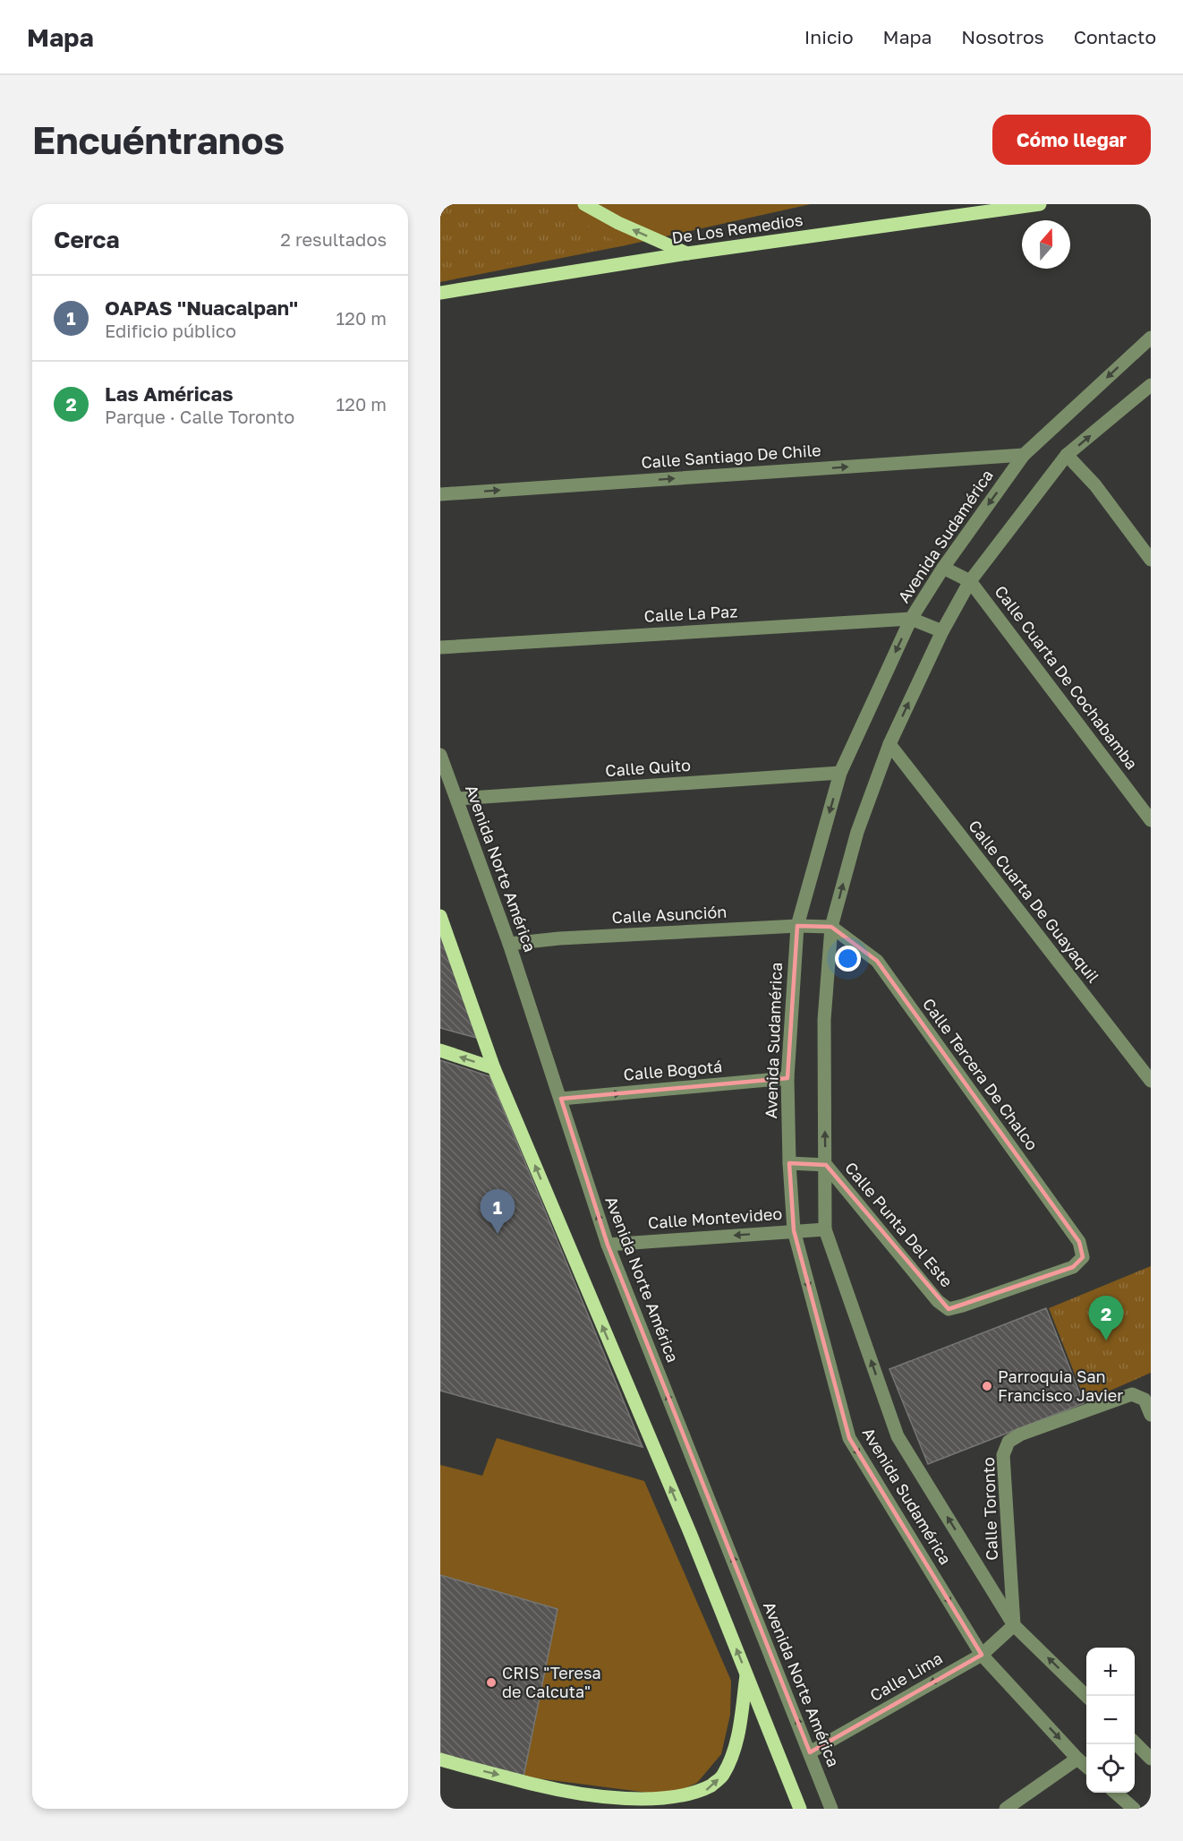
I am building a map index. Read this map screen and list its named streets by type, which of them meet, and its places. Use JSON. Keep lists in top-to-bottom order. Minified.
{"streets":{"main road":["De Los Remedios"],"street":["Calle Santiago De Chile","Avenida Sudamérica","Calle La Paz","Calle Cuarta De Cochabamba","Calle Quito","Avenida Norte América","Calle Cuarta De Guayaquil","Calle Asunción","Calle Bogotá","Calle Tercera De Chalco","Calle Montevideo","Calle Punta Del Este","Calle Toronto","Calle Lima"]},"crossings":[["Calle Santiago De Chile","Avenida Sudamérica"],["Avenida Sudamérica","Calle La Paz"],["Avenida Sudamérica","Calle Cuarta De Cochabamba"],["Avenida Sudamérica","Calle Quito"],["Avenida Sudamérica","Calle Cuarta De Guayaquil"],["Avenida Sudamérica","Calle Asunción"],["Avenida Sudamérica","Calle Bogotá"],["Avenida Sudamérica","Calle Tercera De Chalco"],["Avenida Sudamérica","Calle Montevideo"],["Avenida Sudamérica","Calle Punta Del Este"],["Avenida Sudamérica","Calle Toronto"],["Avenida Sudamérica","Calle Lima"],["Calle Quito","Avenida Norte América"],["Avenida Norte América","Calle Asunción"],["Avenida Norte América","Calle Bogotá"],["Avenida Norte América","Calle Montevideo"],["Avenida Norte América","Calle Lima"],["Calle Asunción","Calle Tercera De Chalco"],["Calle Tercera De Chalco","Calle Punta Del Este"],["Calle Toronto","Calle Lima"]],"one_way":["Calle Santiago De Chile","Avenida Norte América","Calle Bogotá","Calle Montevideo","Calle Lima"],"places":["Parroquia San Francisco Javier","CRIS \"Teresa de Calcuta\""],"north":"top","page":{"header":"Mapa","nav":["Inicio","Mapa","Nosotros","Contacto"],"buttons":"Cómo llegar","title":"Encuéntranos","heading":["Cerca","2 resultados"],"list":[{"mark":"1","name":"OAPAS \"Nuacalpan\"","note":"Edificio público","value":"120 m"},{"mark":"2","name":"Las Américas","note":"Parque · Calle Toronto","value":"120 m"}],"pins":["1","2"],"map_buttons":["+","−"]}}
